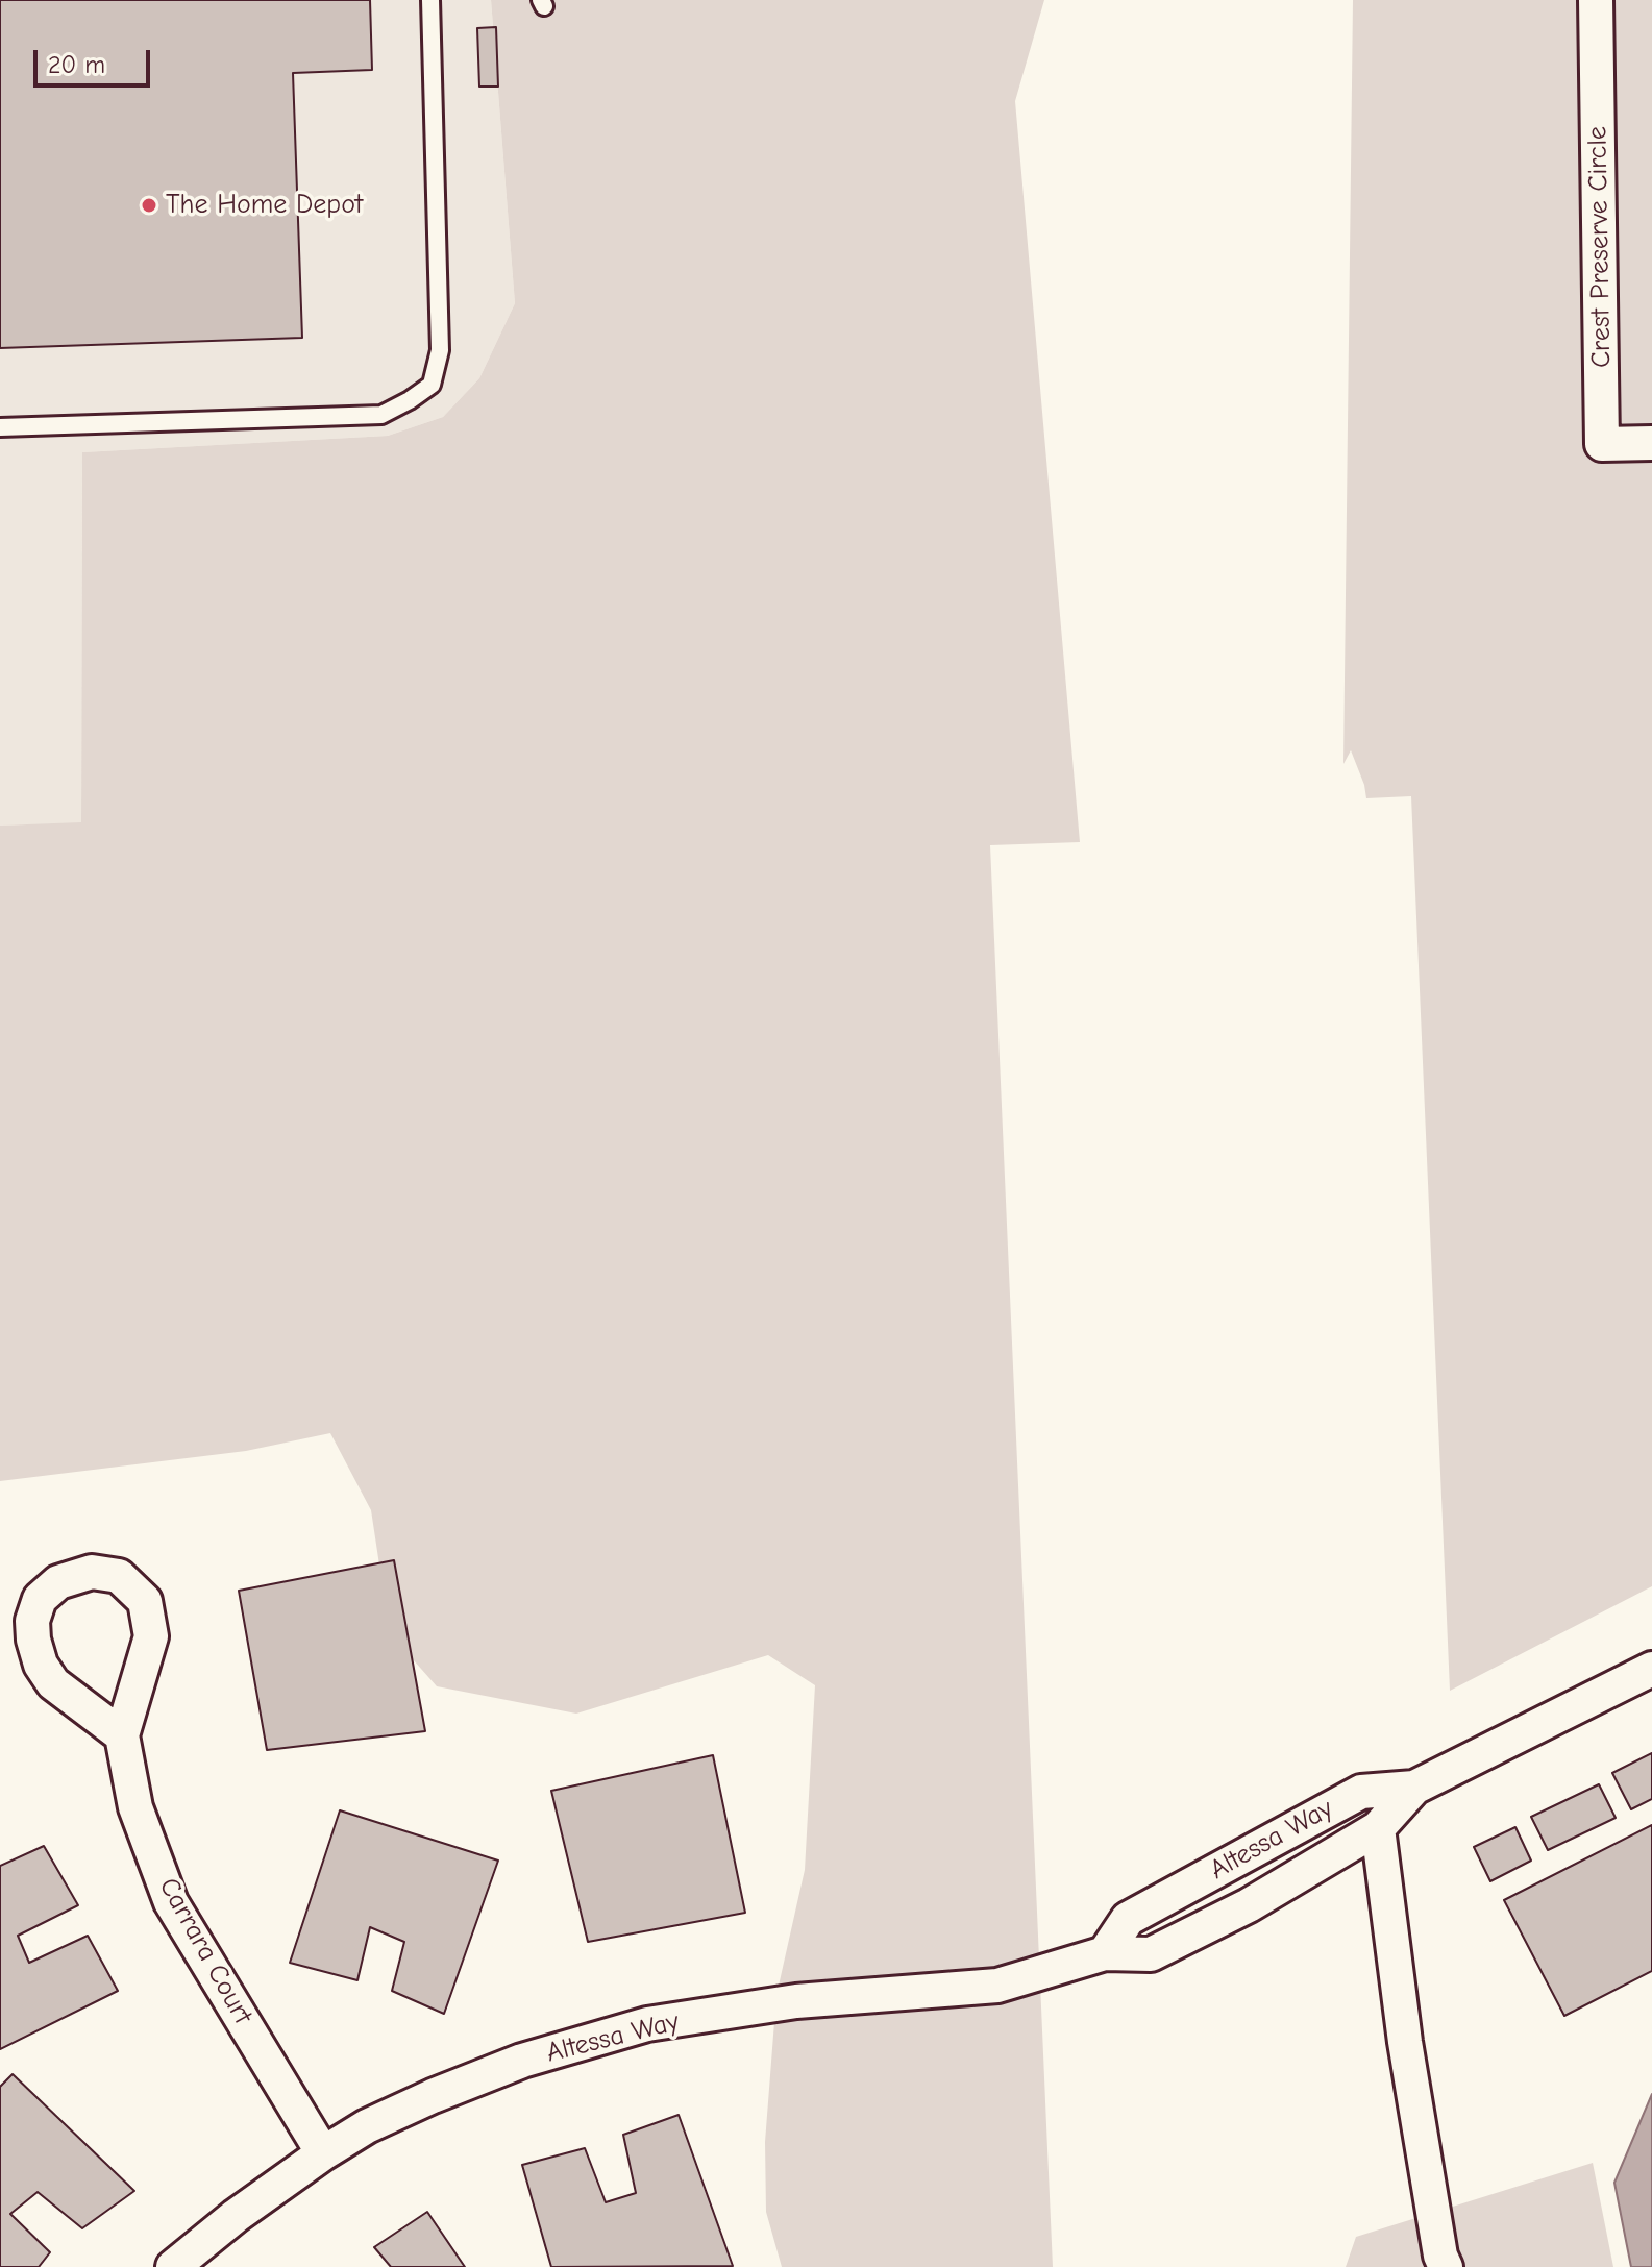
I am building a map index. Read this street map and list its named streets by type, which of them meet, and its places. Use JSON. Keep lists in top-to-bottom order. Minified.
{"streets":{"street":["Crest Preserve Circle","Altessa Way","Carrara Court"]},"crossings":[["Altessa Way","Carrara Court"]],"places":["The Home Depot"],"scale_bar":"20 m"}
